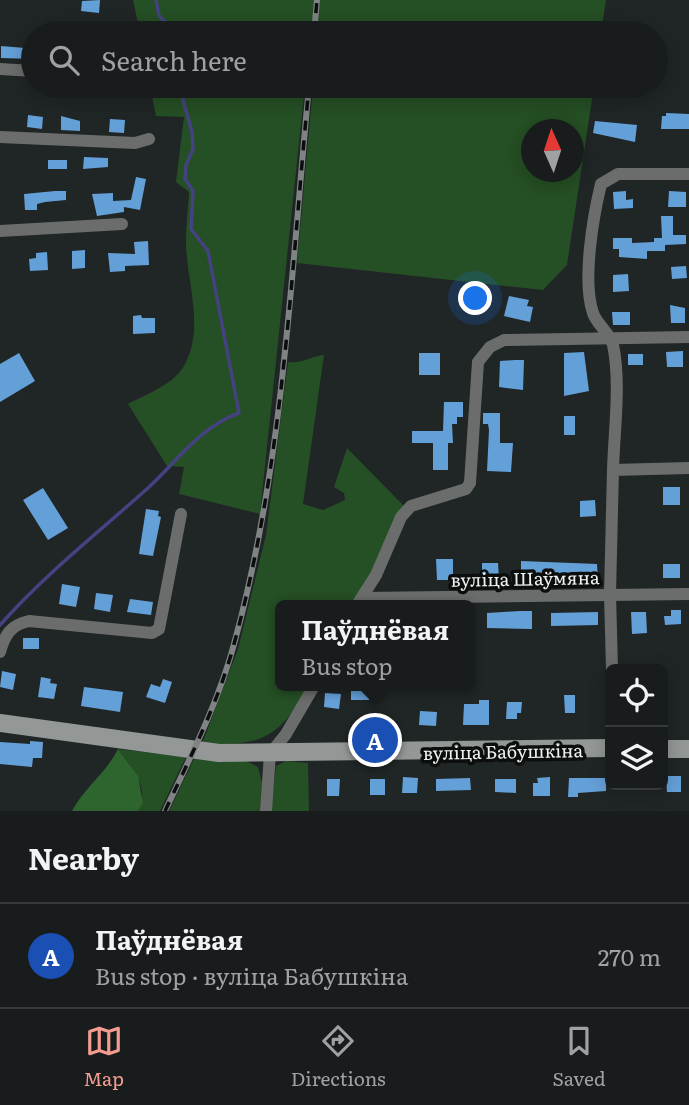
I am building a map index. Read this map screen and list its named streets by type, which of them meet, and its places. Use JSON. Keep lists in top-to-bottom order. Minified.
{"streets":{"street":["вуліца Шаўмяна","вуліца Бабушкіна"]},"north":"top","page":{"search":"Search here","popup":["Паўднёвая","Bus stop"],"pins":"A","heading":"Nearby","list":[{"mark":"A","name":"Паўднёвая","note":"Bus stop · вуліца Бабушкіна","value":"270 m"}],"nav":["Map","Directions","Saved"]}}
